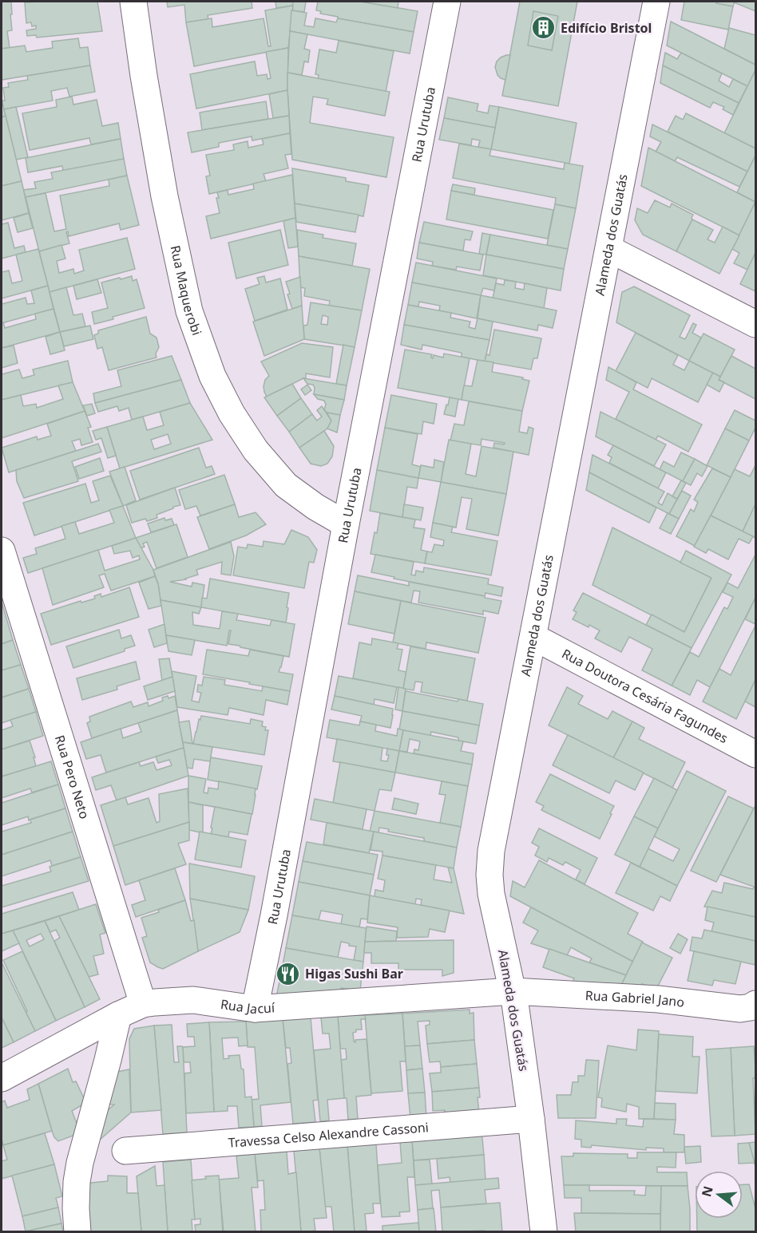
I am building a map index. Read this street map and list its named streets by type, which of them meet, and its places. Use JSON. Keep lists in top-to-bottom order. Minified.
{"streets":{"street":["Rua Urutuba","Alameda dos Guatás","Rua Maquerobi","Rua Doutora Cesária Fagundes","Rua Pero Neto","Rua Gabriel Jano","Rua Jacuí","Travessa Celso Alexandre Cassoni"]},"crossings":[["Rua Urutuba","Rua Maquerobi"],["Rua Urutuba","Rua Jacuí"],["Alameda dos Guatás","Rua Doutora Cesária Fagundes"],["Alameda dos Guatás","Rua Gabriel Jano"],["Alameda dos Guatás","Rua Jacuí"],["Alameda dos Guatás","Travessa Celso Alexandre Cassoni"],["Rua Pero Neto","Rua Jacuí"],["Rua Gabriel Jano","Rua Jacuí"]],"places":{"building":["Edifício Bristol"],"restaurant":["Higas Sushi Bar"]},"north":"left"}
